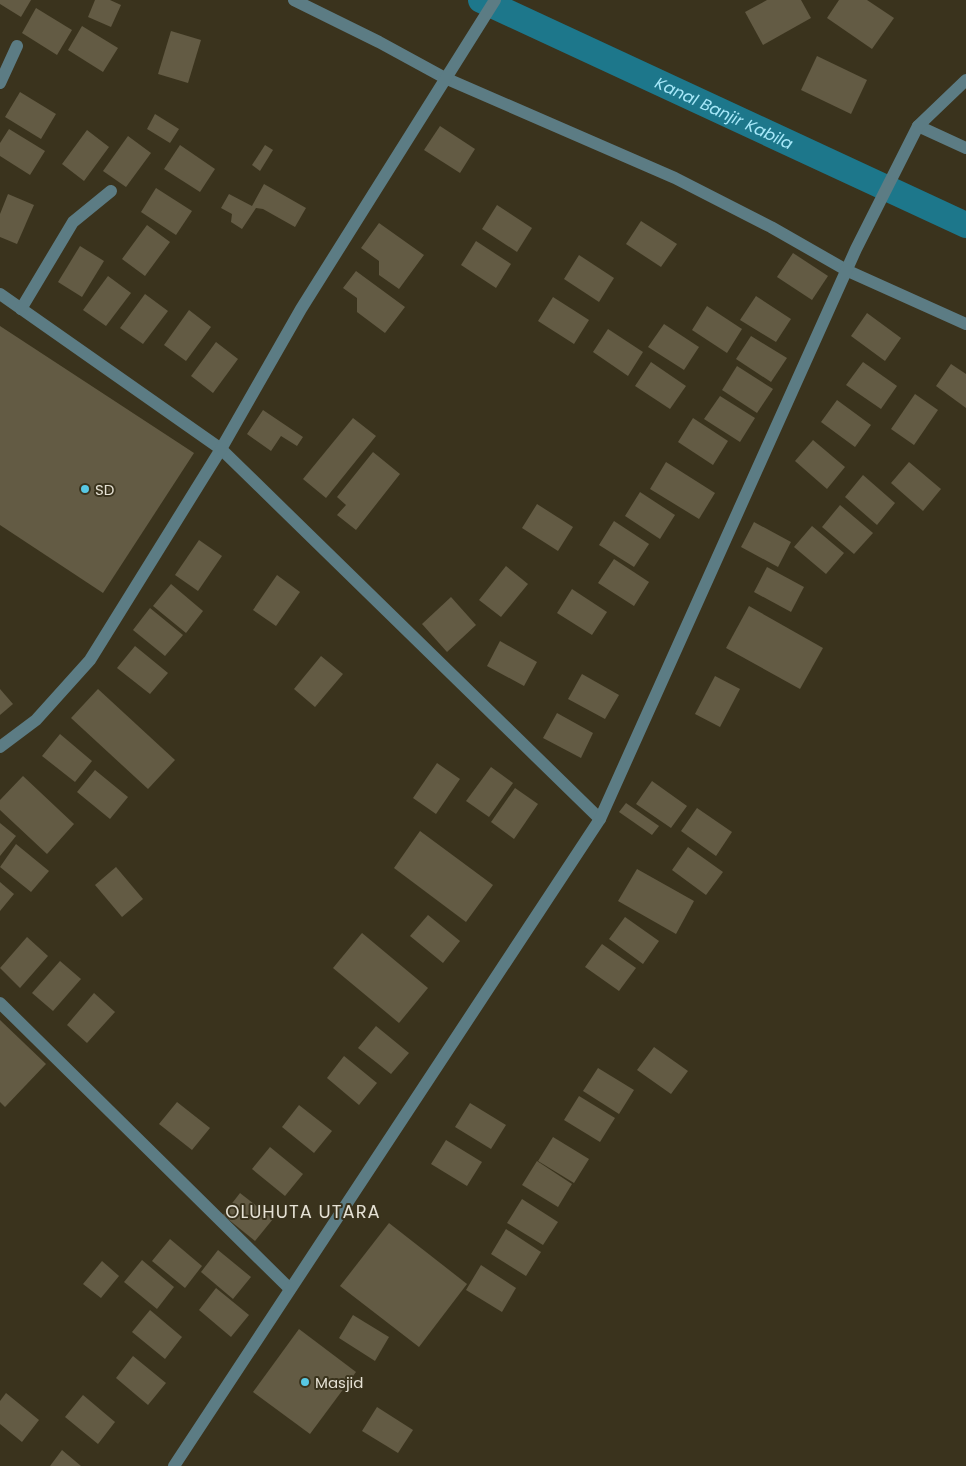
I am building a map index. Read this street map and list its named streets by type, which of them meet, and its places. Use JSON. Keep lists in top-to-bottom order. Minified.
{"districts":["OLUHUTA UTARA"],"water":["Kanal Banjir Kabila"],"places":["SD","Masjid"]}
